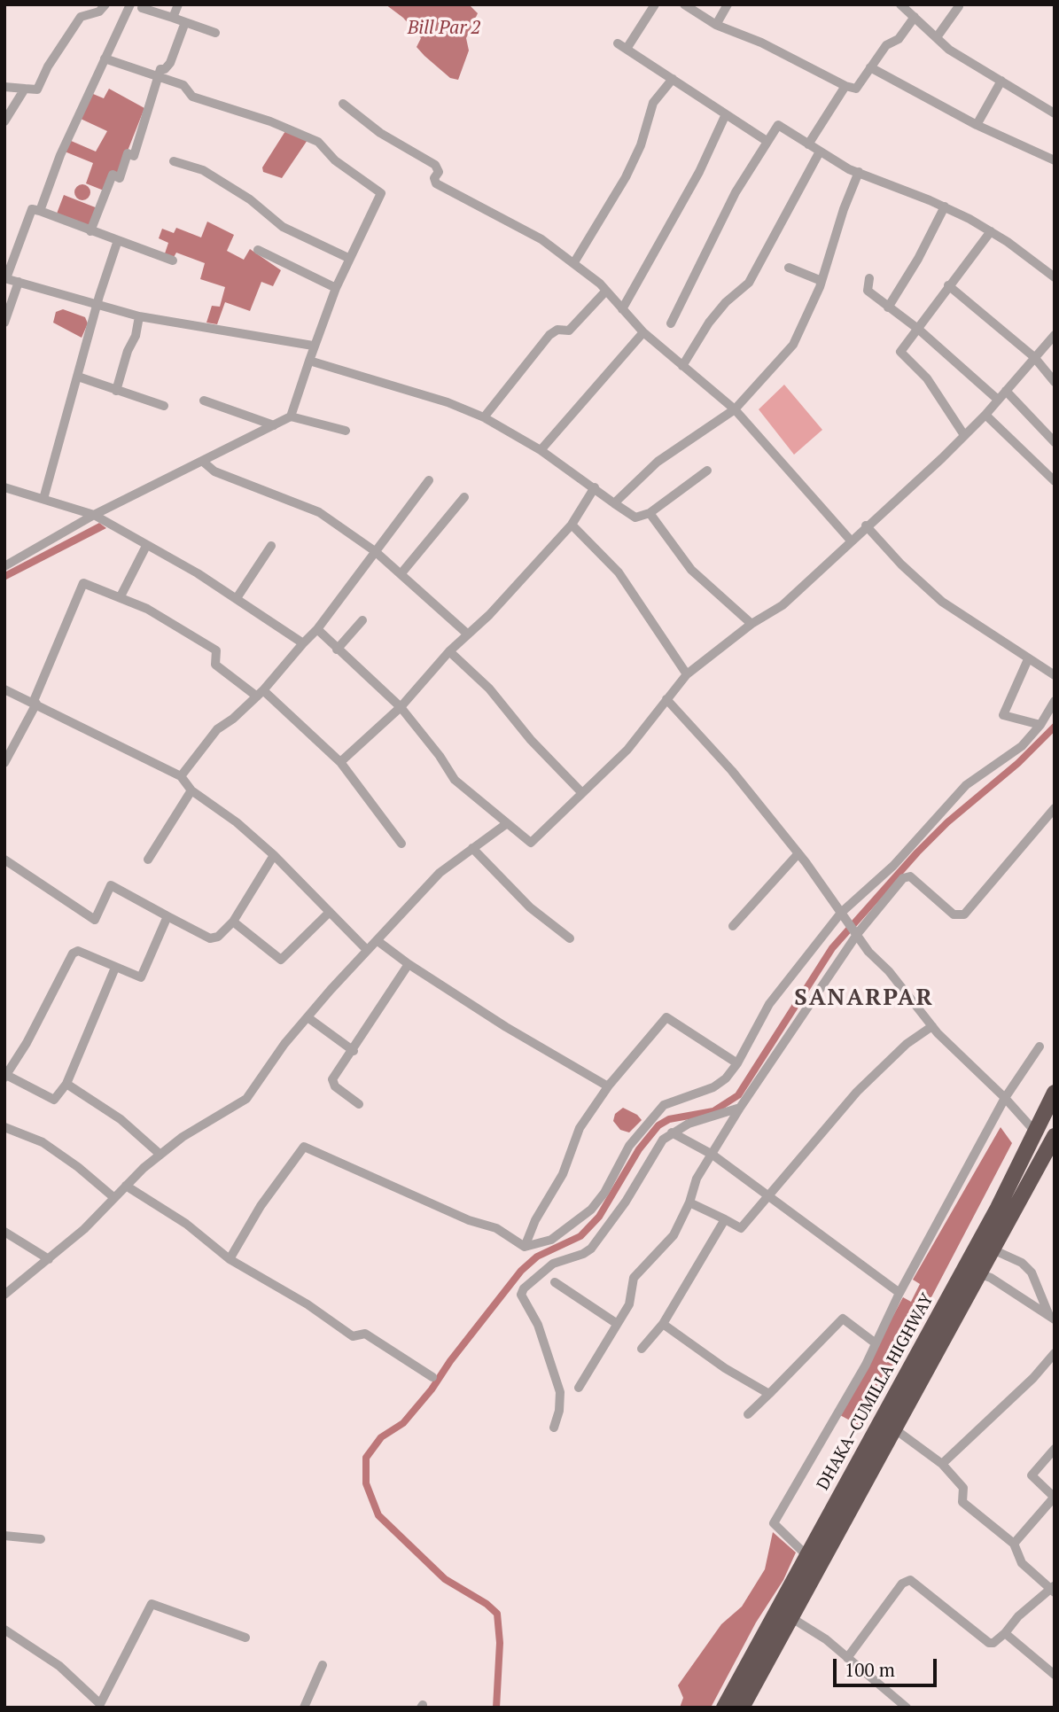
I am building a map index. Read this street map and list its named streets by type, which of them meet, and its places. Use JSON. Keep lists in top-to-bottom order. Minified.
{"streets":{"highway":["DHAKA–CUMILLA HIGHWAY"]},"districts":["SANARPAR"],"water":["Bill Par 2"],"scale_bar":"100 m"}
